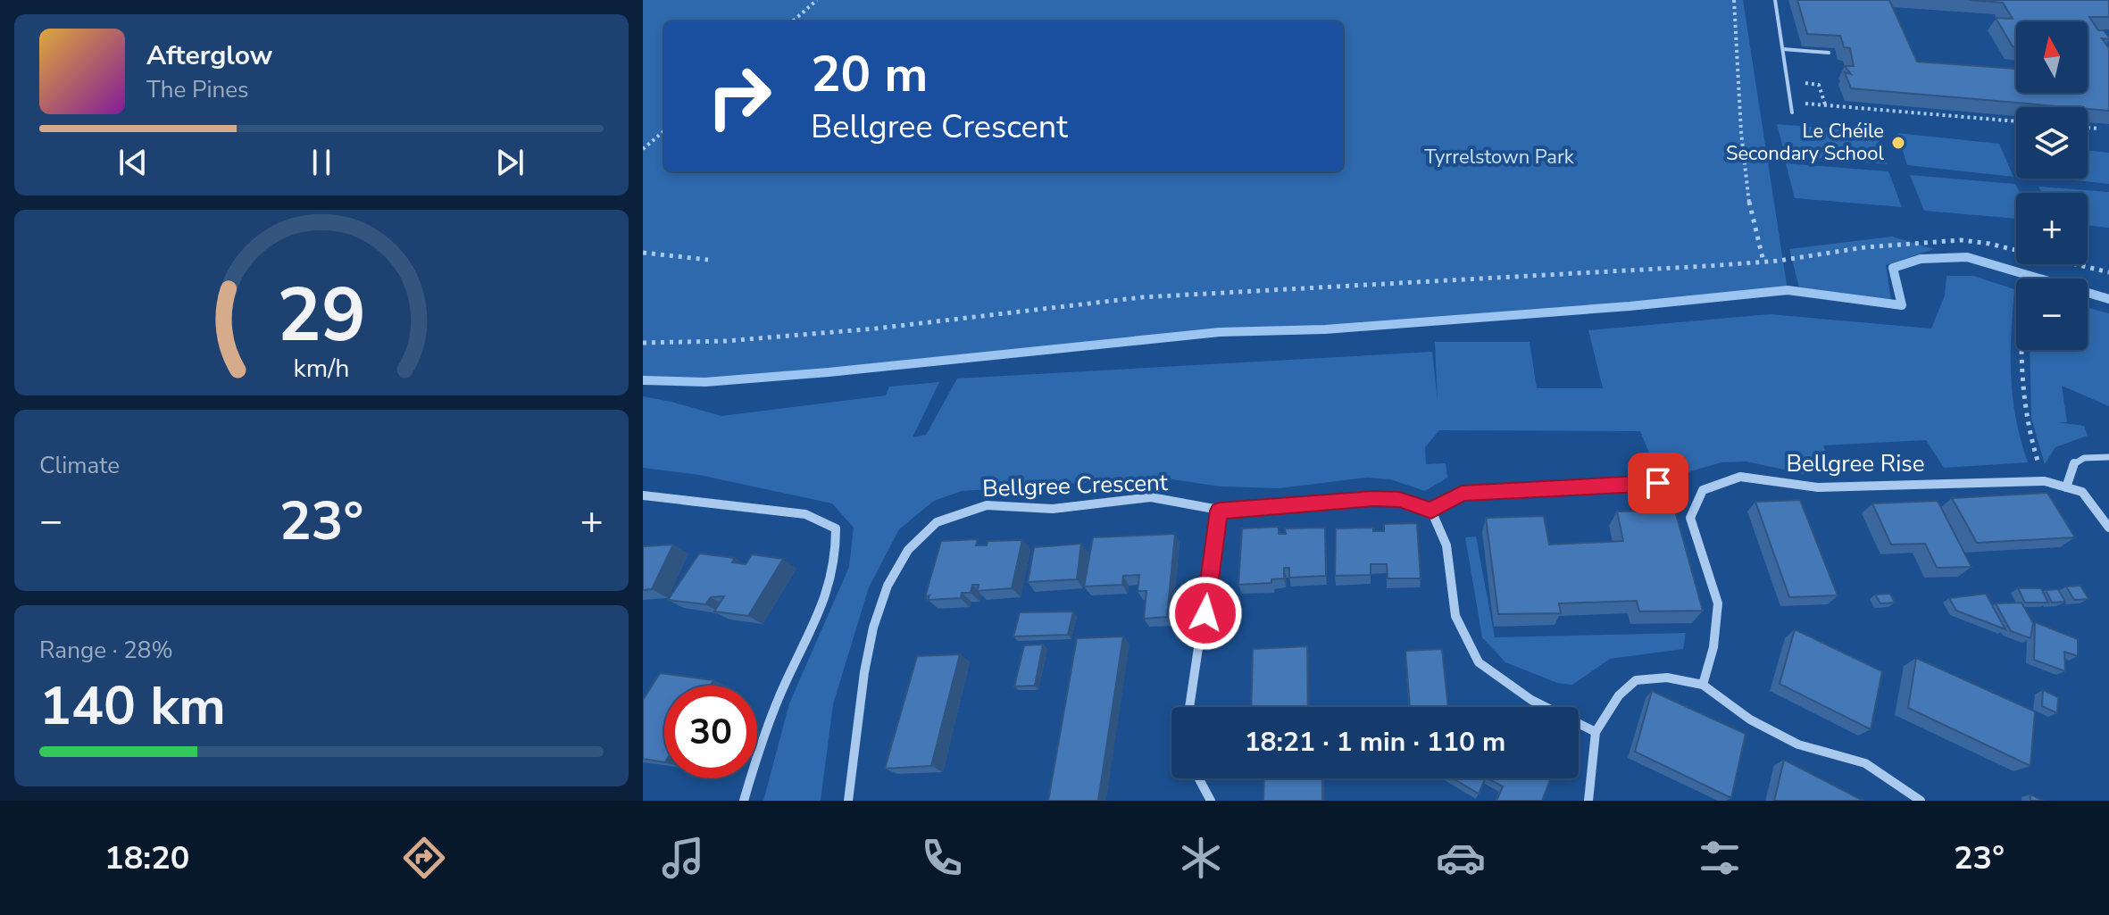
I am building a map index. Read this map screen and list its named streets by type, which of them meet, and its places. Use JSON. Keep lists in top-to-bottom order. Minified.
{"streets":{"street":["Bellgree Rise","Bellgree Crescent"]},"parks":["Tyrrelstown Park"],"places":["Le Chéile Secondary School"],"north":"top","page":{"map_buttons":["+","−"],"turn":["20 m","Bellgree Crescent"],"song":["Afterglow","The Pines"],"tile":["Climate",["Range · 28%","140 km"]],"heat":["−","23°","+"],"limit":"30","trip":"18:21 · 1 min · 110 m","tabs":["18:20","23°"],"gauge":["29","km/h"]}}
